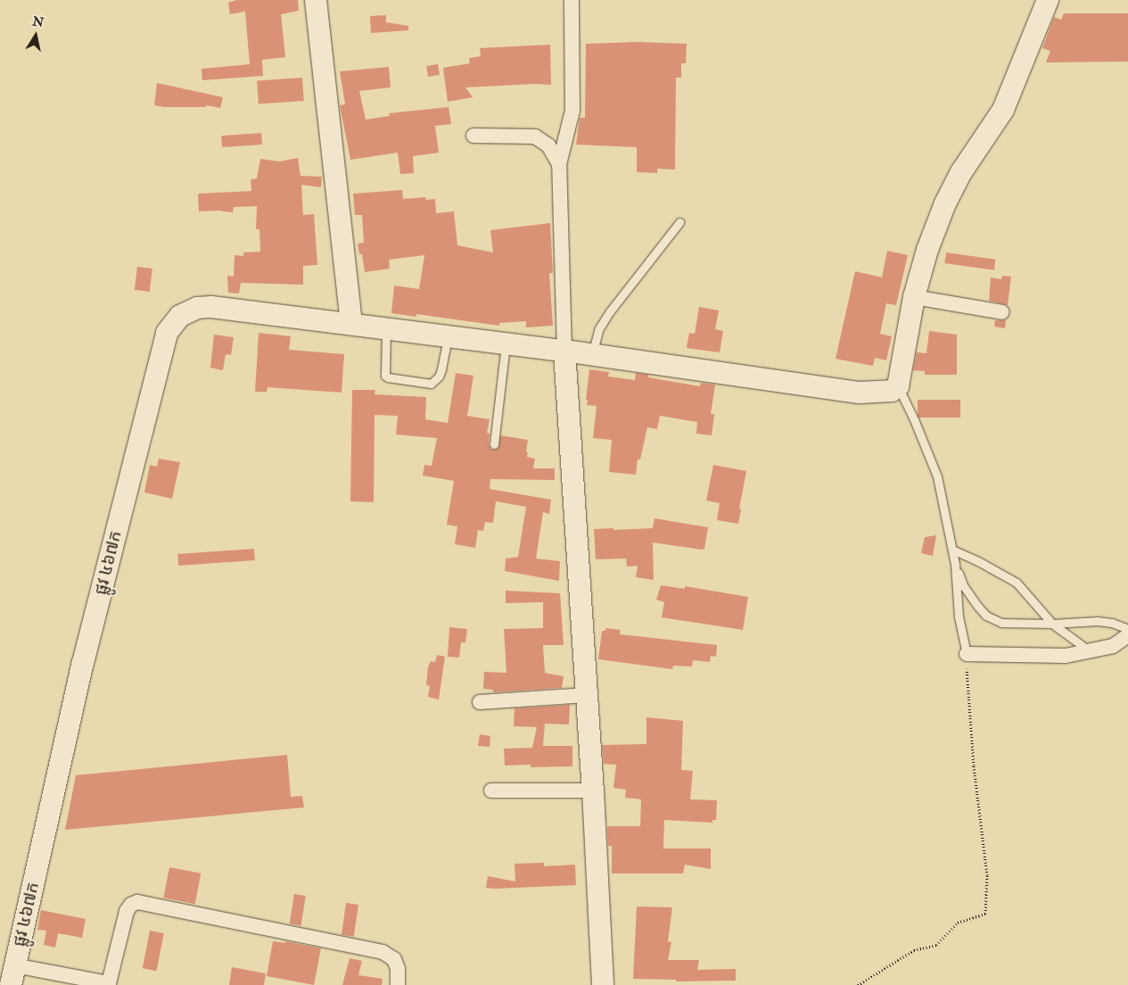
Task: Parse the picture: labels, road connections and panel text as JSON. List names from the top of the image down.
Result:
{
  "streets": {
    "street": ["ផ្លូវ ៤៦៧ក"]
  },
  "north": "top"
}
